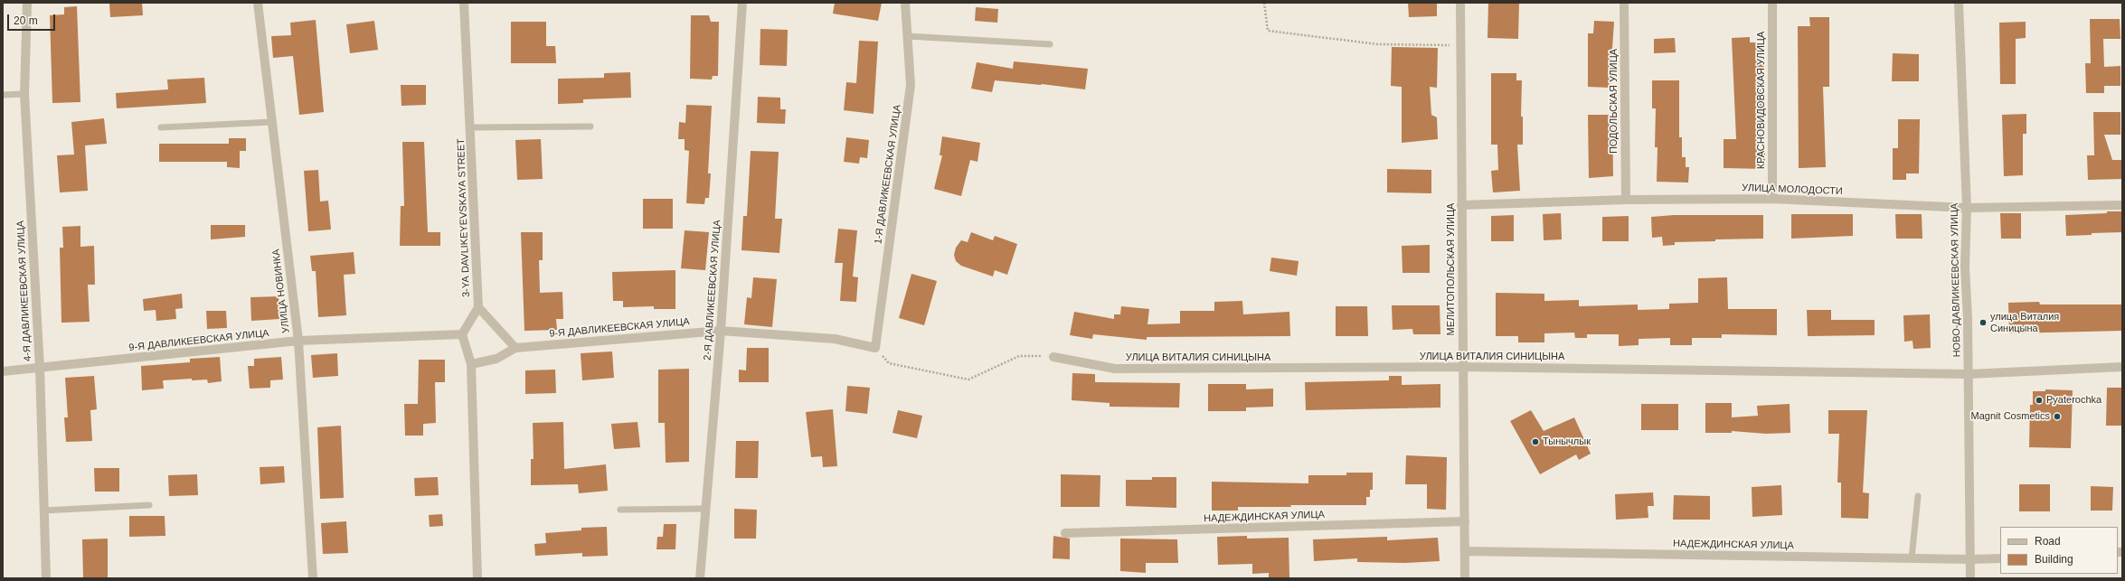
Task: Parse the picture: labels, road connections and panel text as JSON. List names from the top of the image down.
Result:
{
  "streets": {
    "street": [
      "КРАСНОВИДОВСКАЯ УЛИЦА",
      "ПОДОЛЬСКАЯ УЛИЦА",
      "1-Я ДАВЛИКЕЕВСКАЯ УЛИЦА",
      "УЛИЦА МОЛОДОСТИ",
      "3-YA DAVLIKEYEVSKAYA STREET",
      "МЕЛИТОПОЛЬСКАЯ УЛИЦА",
      "НОВО-ДАВЛИКЕЕВСКАЯ УЛИЦА",
      "2-Я ДАВЛИКЕЕВСКАЯ УЛИЦА",
      "4-Я ДАВЛИКЕЕВСКАЯ УЛИЦА",
      "УЛИЦА НОВИНКА",
      "9-Я ДАВЛИКЕЕВСКАЯ УЛИЦА",
      "УЛИЦА ВИТАЛИЯ СИНИЦЫНА",
      "НАДЕЖДИНСКАЯ УЛИЦА"
    ]
  },
  "crossings": [
    ["КРАСНОВИДОВСКАЯ УЛИЦА", "УЛИЦА МОЛОДОСТИ"],
    ["ПОДОЛЬСКАЯ УЛИЦА", "УЛИЦА МОЛОДОСТИ"],
    ["1-Я ДАВЛИКЕЕВСКАЯ УЛИЦА", "9-Я ДАВЛИКЕЕВСКАЯ УЛИЦА"],
    ["УЛИЦА МОЛОДОСТИ", "МЕЛИТОПОЛЬСКАЯ УЛИЦА"],
    ["УЛИЦА МОЛОДОСТИ", "НОВО-ДАВЛИКЕЕВСКАЯ УЛИЦА"],
    ["3-YA DAVLIKEYEVSKAYA STREET", "9-Я ДАВЛИКЕЕВСКАЯ УЛИЦА"],
    ["МЕЛИТОПОЛЬСКАЯ УЛИЦА", "УЛИЦА ВИТАЛИЯ СИНИЦЫНА"],
    ["МЕЛИТОПОЛЬСКАЯ УЛИЦА", "НАДЕЖДИНСКАЯ УЛИЦА"],
    ["НОВО-ДАВЛИКЕЕВСКАЯ УЛИЦА", "УЛИЦА ВИТАЛИЯ СИНИЦЫНА"],
    ["НОВО-ДАВЛИКЕЕВСКАЯ УЛИЦА", "НАДЕЖДИНСКАЯ УЛИЦА"],
    ["2-Я ДАВЛИКЕЕВСКАЯ УЛИЦА", "9-Я ДАВЛИКЕЕВСКАЯ УЛИЦА"],
    ["4-Я ДАВЛИКЕЕВСКАЯ УЛИЦА", "9-Я ДАВЛИКЕЕВСКАЯ УЛИЦА"],
    ["УЛИЦА НОВИНКА", "9-Я ДАВЛИКЕЕВСКАЯ УЛИЦА"]
  ],
  "places": [
    "улица Виталия Синицына",
    "Pyaterochka",
    "Magnit Cosmetics",
    "Тынычлык"
  ],
  "legend": ["Road", "Building"],
  "scale_bar": "20 m"
}
